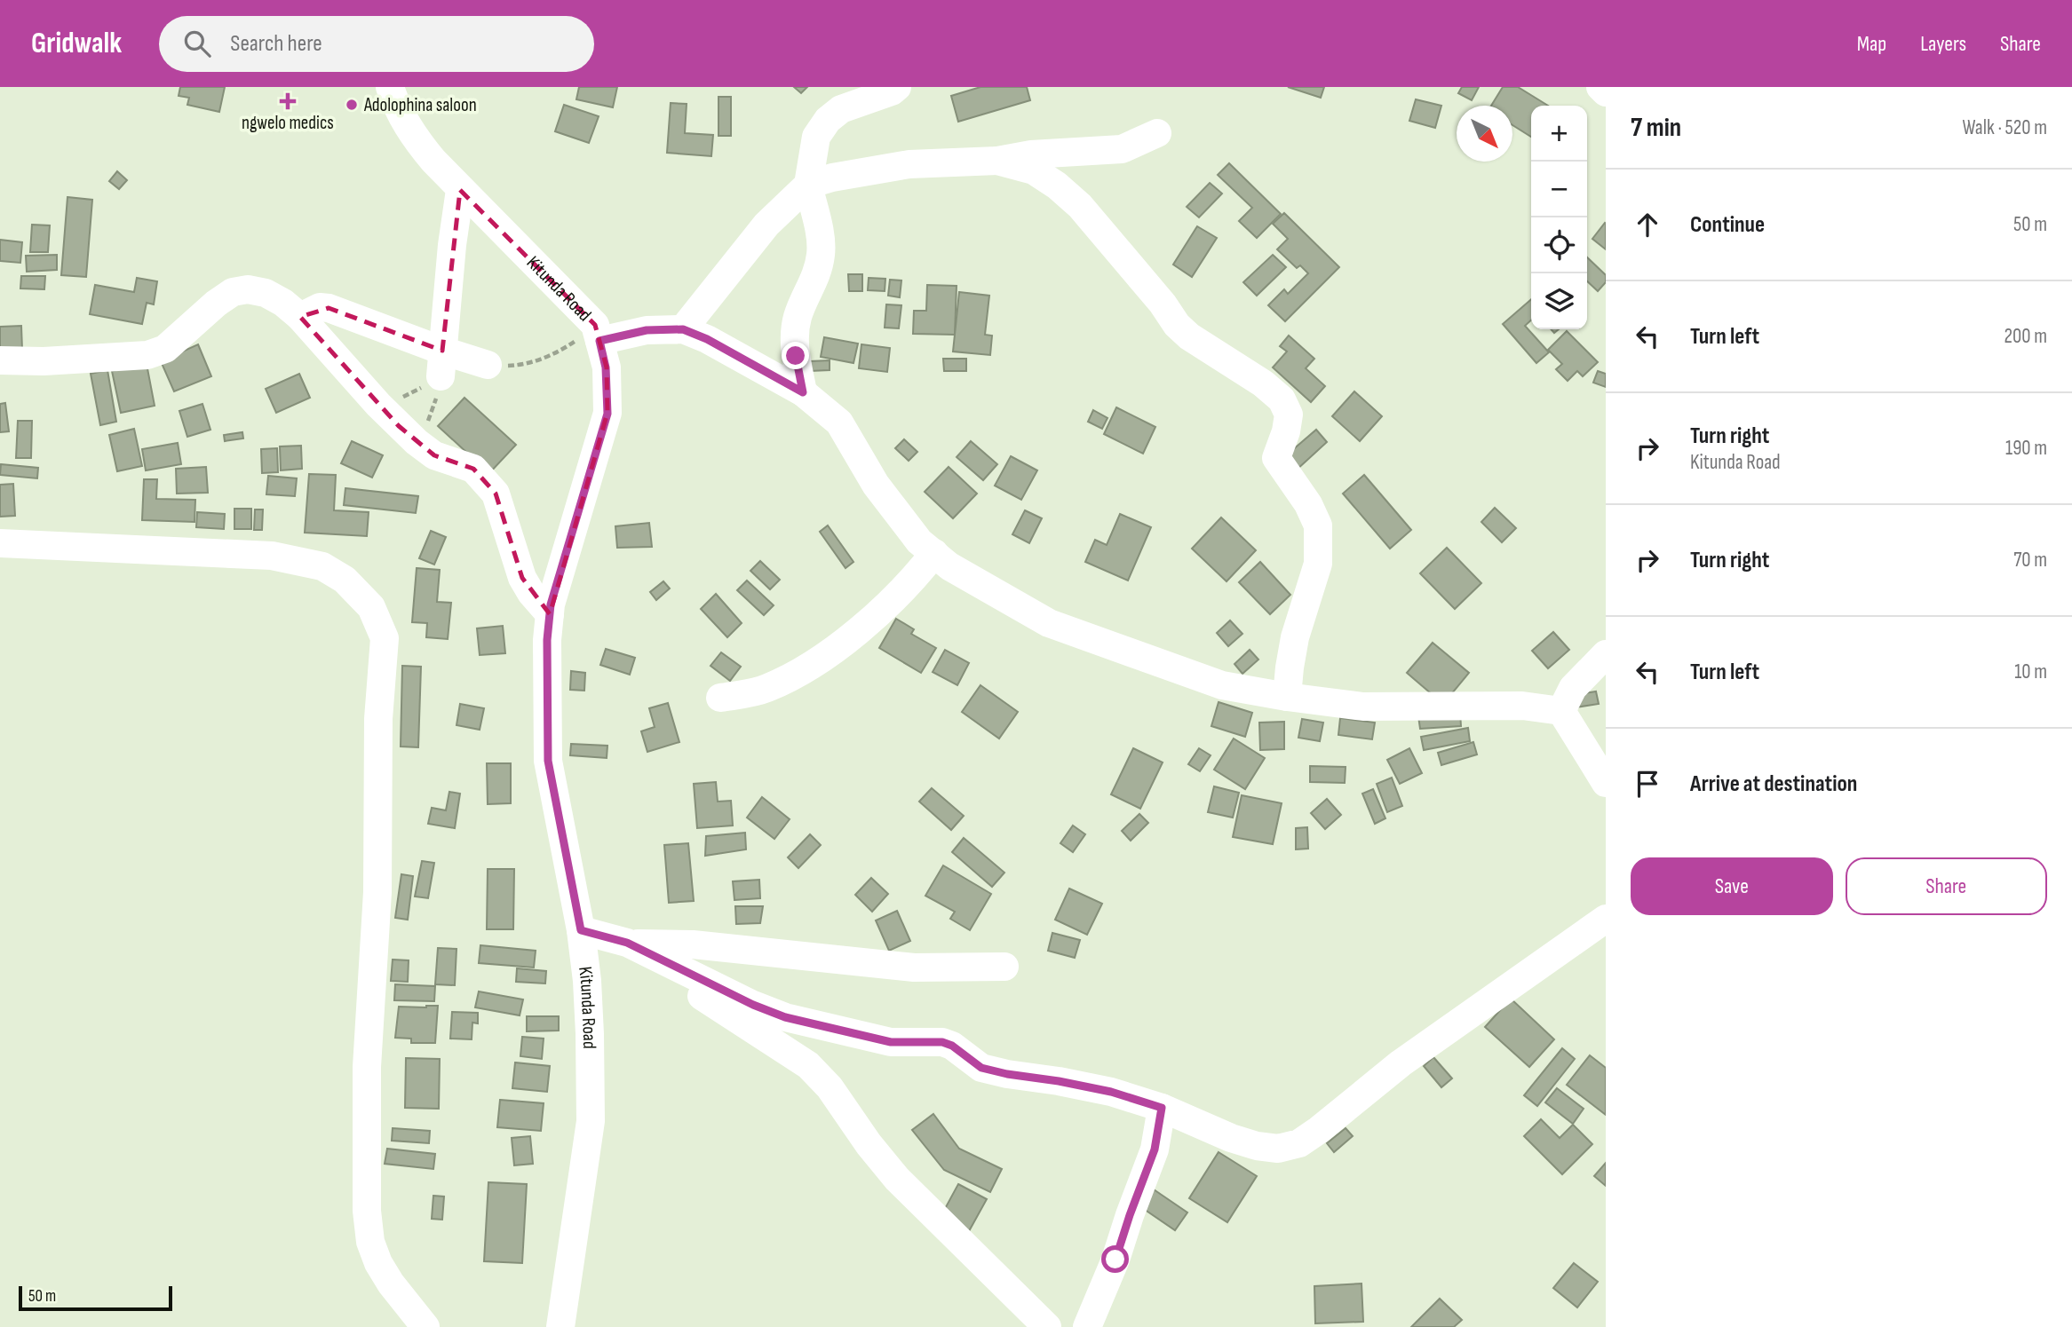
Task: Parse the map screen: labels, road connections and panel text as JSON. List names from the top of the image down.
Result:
{
  "streets": {
    "street": ["Kitunda Road"]
  },
  "places": {
    "health": ["ngwelo medics"],
    "other": ["Adolophina saloon"]
  },
  "scale_bar": "50 m",
  "north": "bottom right",
  "page": {
    "header": "Gridwalk",
    "search": "Search here",
    "nav": ["Map", "Layers", "Share"],
    "heading": ["7 min", "Walk · 520 m"],
    "map_buttons": ["+", "−"],
    "list": [
      ["Continue", "50 m"],
      ["Turn left", "200 m"],
      ["Turn right", "Kitunda Road", "190 m"],
      ["Turn right", "70 m"],
      ["Turn left", "10 m"],
      "Arrive at destination"
    ],
    "buttons": ["Save", "Share"],
    "scale": "50 m"
  }
}
